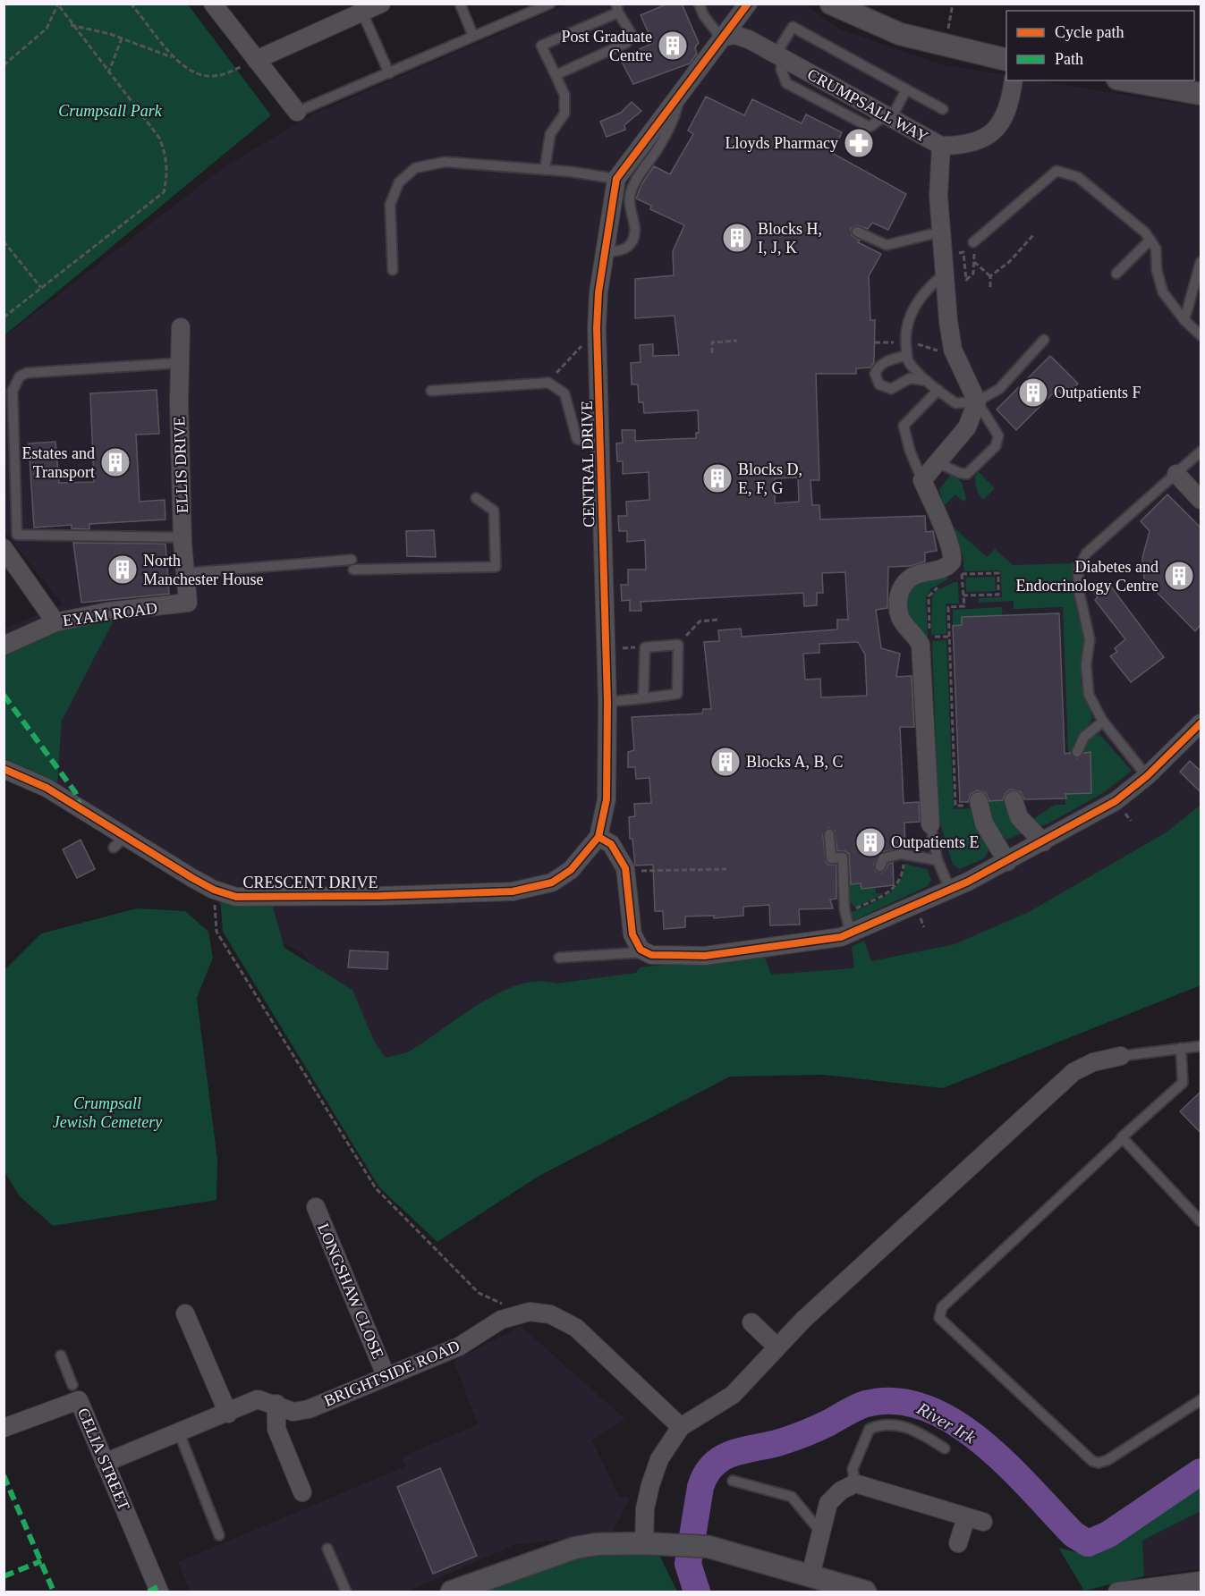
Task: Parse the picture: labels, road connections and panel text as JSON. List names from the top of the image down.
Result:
{
  "streets": {
    "street": [
      "CRUMPSALL WAY",
      "CENTRAL DRIVE",
      "ELLIS DRIVE",
      "EYAM ROAD",
      "CRESCENT DRIVE",
      "LONGSHAW CLOSE",
      "BRIGHTSIDE ROAD",
      "CELIA STREET"
    ]
  },
  "crossings": [
    ["CRUMPSALL WAY", "CENTRAL DRIVE"],
    ["CENTRAL DRIVE", "CRESCENT DRIVE"],
    ["ELLIS DRIVE", "EYAM ROAD"],
    ["LONGSHAW CLOSE", "BRIGHTSIDE ROAD"],
    ["BRIGHTSIDE ROAD", "CELIA STREET"]
  ],
  "water": ["River Irk"],
  "parks": ["Crumpsall Park", "Crumpsall Jewish Cemetery"],
  "places": {
    "building": [
      "Post Graduate Centre",
      "Blocks H, I, J, K",
      "Outpatients F",
      "Estates and Transport",
      "Blocks D, E, F, G",
      "North Manchester House",
      "Diabetes and Endocrinology Centre",
      "Blocks A, B, C",
      "Outpatients E"
    ],
    "pharmacy": ["Lloyds Pharmacy"]
  },
  "legend": ["Cycle path", "Path"]
}
